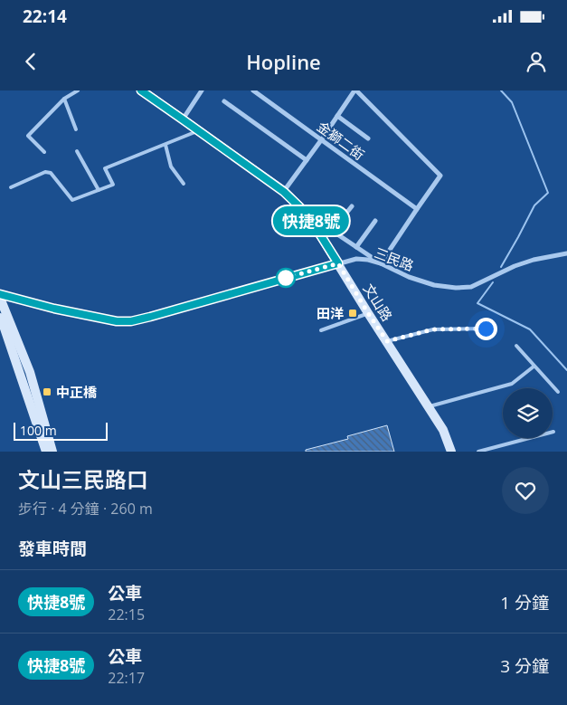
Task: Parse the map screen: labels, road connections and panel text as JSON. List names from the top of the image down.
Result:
{
  "streets": {
    "main road": ["文山路"],
    "street": ["金獅二街", "三民路"]
  },
  "crossings": [
    ["三民路", "文山路"]
  ],
  "places": {
    "transit": ["田洋", "中正橋"]
  },
  "lines": ["bus line 快捷8號"],
  "scale_bar": "100 m",
  "page": {
    "status": "22:14",
    "header": "Hopline",
    "on_map": "快捷8號",
    "scale": "100 m",
    "heading": [
      ["文山三民路口", "步行 · 4 分鐘 · 260 m"],
      "發車時間"
    ],
    "list": [
      {
        "mark": "快捷8號",
        "name": "公車",
        "note": "22:15",
        "value": "1 分鐘"
      },
      {
        "mark": "快捷8號",
        "name": "公車",
        "note": "22:17",
        "value": "3 分鐘"
      }
    ]
  }
}
